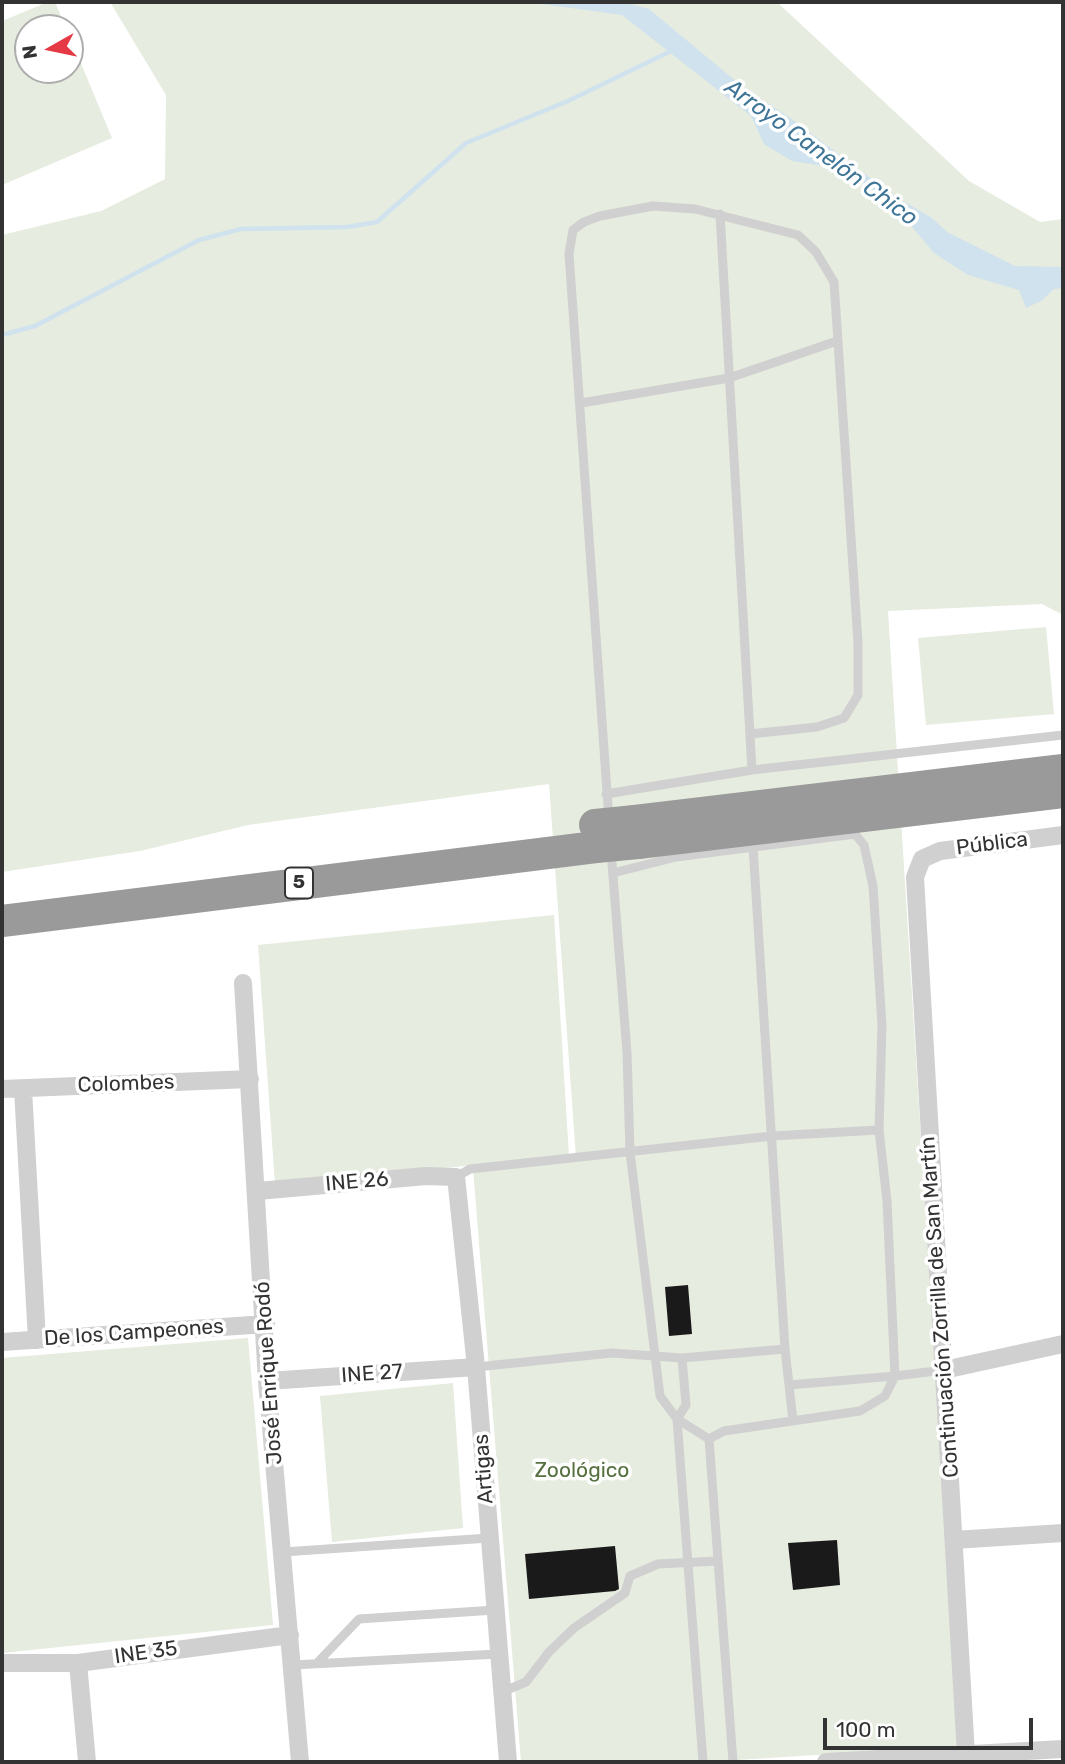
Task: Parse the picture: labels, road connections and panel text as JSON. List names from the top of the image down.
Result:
{
  "streets": {
    "highway": ["5"],
    "street": [
      "Pública",
      "Colombes",
      "INE 26",
      "Continuación Zorrilla de San Martín",
      "De los Campeones",
      "José Enrique Rodó",
      "INE 27",
      "Artigas",
      "INE 35"
    ]
  },
  "crossings": [
    ["Pública", "Continuación Zorrilla de San Martín"],
    ["Colombes", "José Enrique Rodó"],
    ["INE 26", "José Enrique Rodó"],
    ["INE 26", "Artigas"],
    ["De los Campeones", "José Enrique Rodó"],
    ["José Enrique Rodó", "INE 27"],
    ["José Enrique Rodó", "INE 35"],
    ["INE 27", "Artigas"]
  ],
  "water": ["Arroyo Canelón Chico"],
  "parks": ["Zoológico"],
  "scale_bar": "100 m",
  "north": "left"
}
